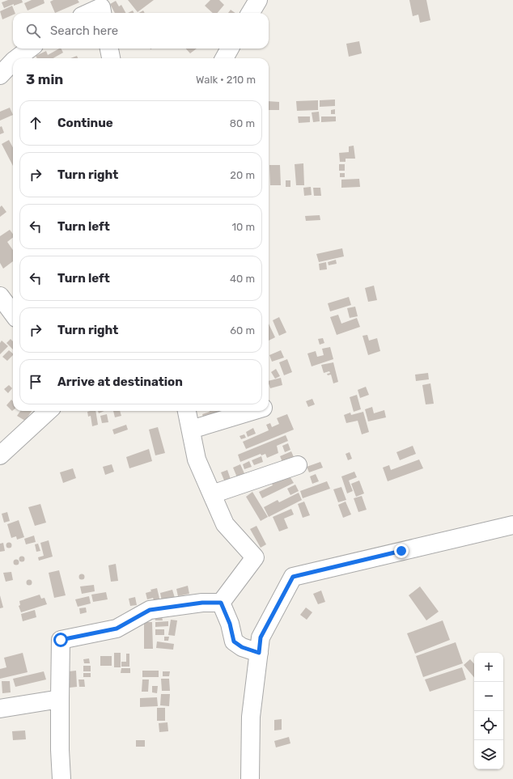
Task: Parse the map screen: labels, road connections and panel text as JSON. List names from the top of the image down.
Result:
{
  "page": {
    "search": "Search here",
    "heading": ["3 min", "Walk · 210 m"],
    "list": [
      ["Continue", "80 m"],
      ["Turn right", "20 m"],
      ["Turn left", "10 m"],
      ["Turn left", "40 m"],
      ["Turn right", "60 m"],
      "Arrive at destination"
    ],
    "map_buttons": ["+", "−"]
  }
}
